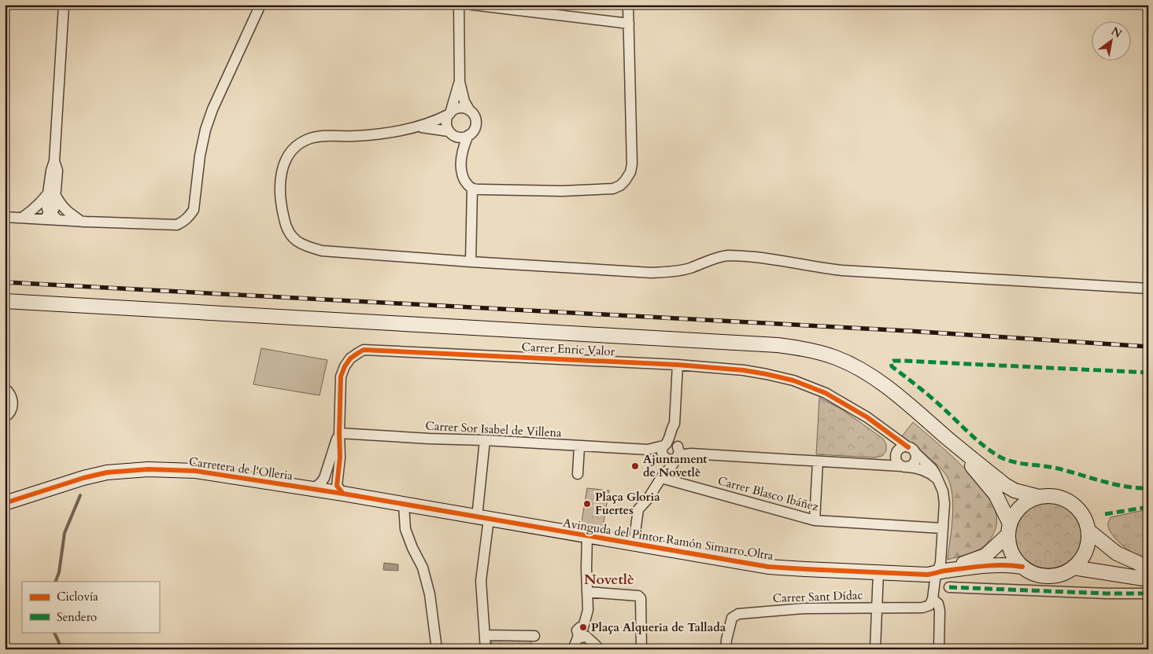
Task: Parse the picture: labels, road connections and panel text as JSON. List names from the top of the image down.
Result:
{
  "streets": {
    "main road": ["Carretera de l'Olleria", "Avinguda del Pintor Ramón Simarro Oltra"],
    "street": [
      "Carrer Enric Valor",
      "Carrer Sor Isabel de Villena",
      "Carrer Blasco Ibáñez",
      "Carrer Sant Dídac"
    ]
  },
  "crossings": [
    ["Carrer Enric Valor", "Carrer Sor Isabel de Villena"],
    ["Carrer Enric Valor", "Carretera de l'Olleria"],
    ["Carrer Enric Valor", "Carrer Blasco Ibáñez"],
    ["Carrer Enric Valor", "Avinguda del Pintor Ramón Simarro Oltra"],
    ["Carrer Enric Valor", "Carrer Sant Dídac"],
    ["Carretera de l'Olleria", "Avinguda del Pintor Ramón Simarro Oltra"]
  ],
  "districts": ["Novetlè"],
  "places": ["Ajuntament de Novetlè", "Plaça Gloria Fuertes", "Plaça Alqueria de Tallada"],
  "legend": ["Ciclovía", "Sendero"],
  "north": "top right"
}
